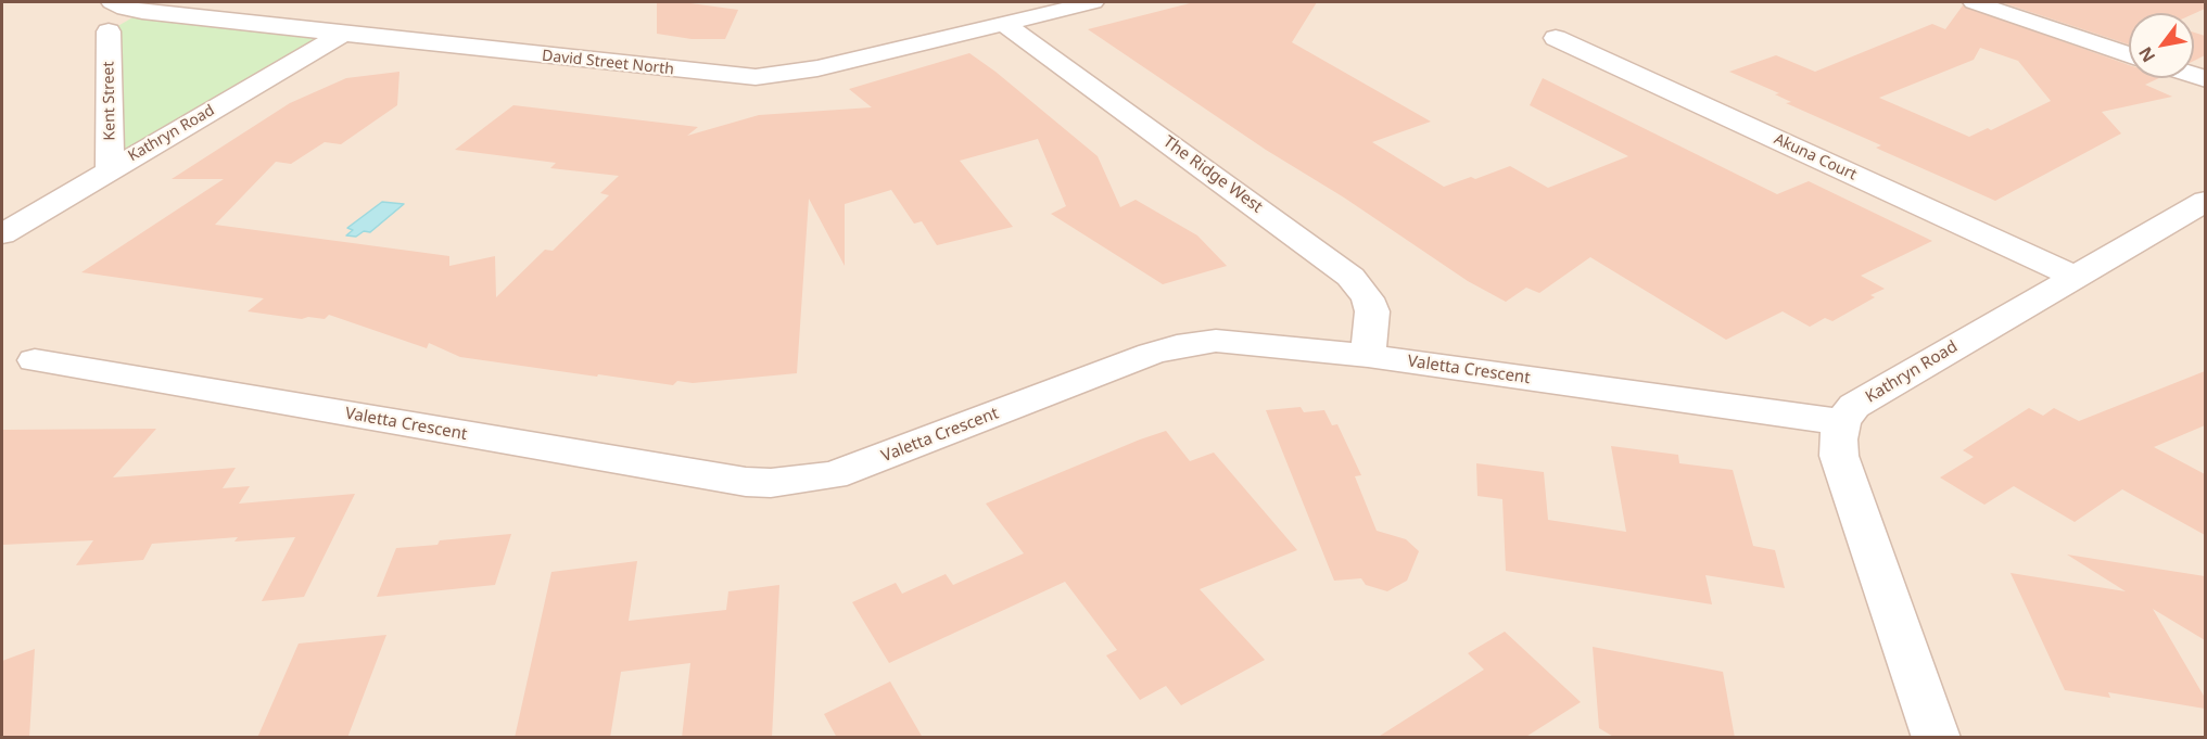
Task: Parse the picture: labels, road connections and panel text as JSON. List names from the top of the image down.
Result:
{
  "streets": {
    "street": [
      "David Street North",
      "Kent Street",
      "Kathryn Road",
      "Akuna Court",
      "The Ridge West",
      "Valetta Crescent"
    ]
  },
  "crossings": [
    ["David Street North", "Kathryn Road"],
    ["David Street North", "The Ridge West"],
    ["Kent Street", "Kathryn Road"],
    ["Kathryn Road", "Akuna Court"],
    ["Kathryn Road", "Valetta Crescent"],
    ["The Ridge West", "Valetta Crescent"]
  ],
  "north": "bottom left"
}
